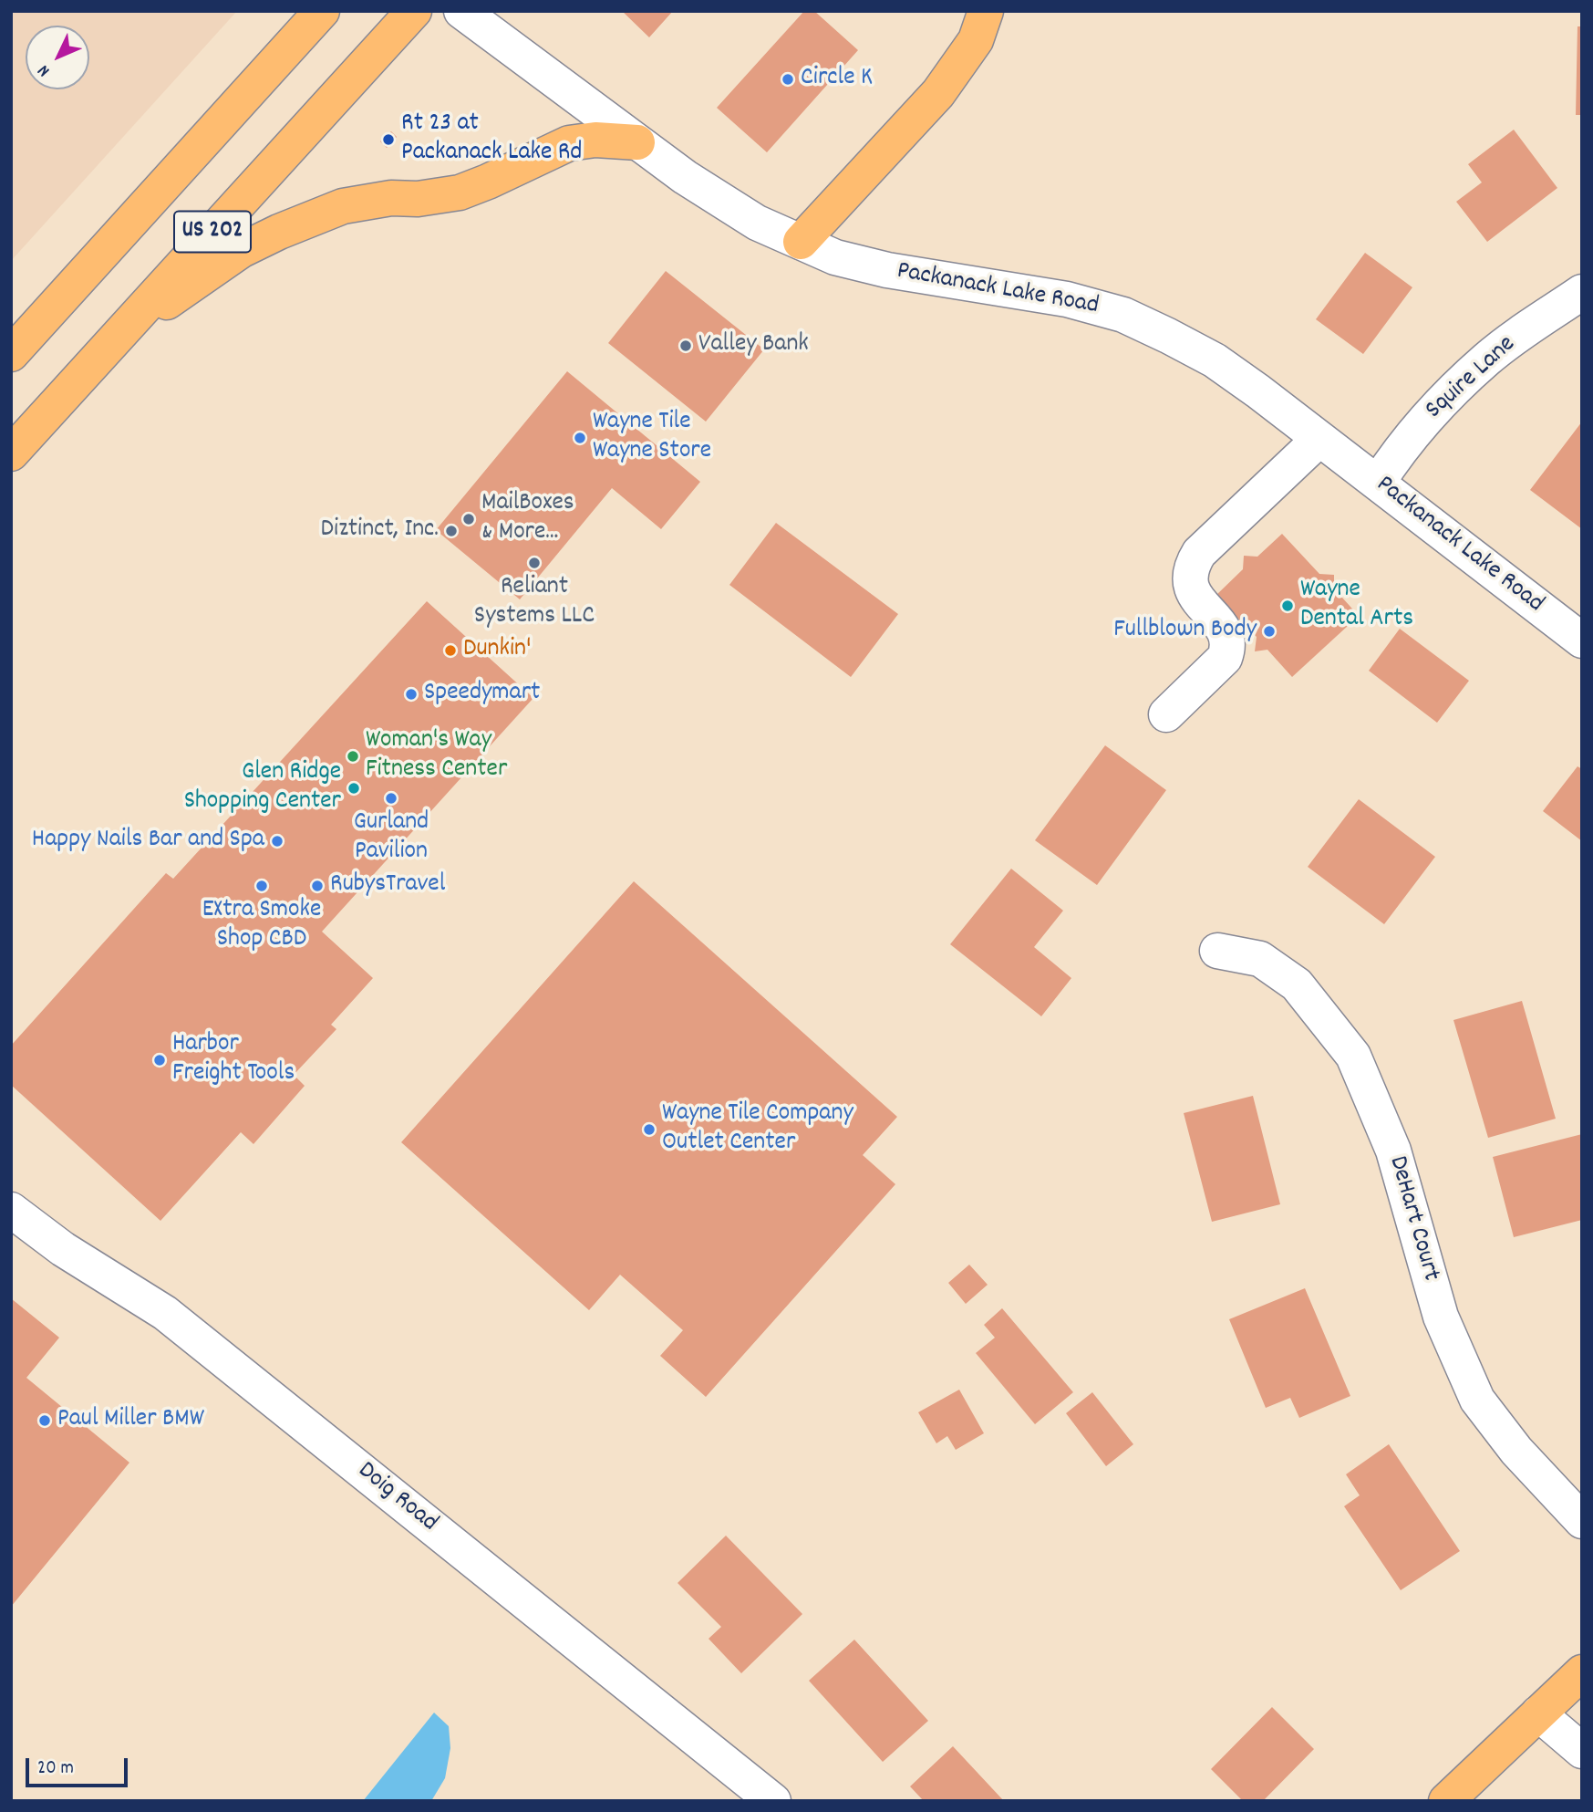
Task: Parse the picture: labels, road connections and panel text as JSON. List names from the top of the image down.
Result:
{
  "streets": {
    "main road": ["US 202"],
    "street": [
      "Packanack Lake Road",
      "Squire Lane",
      "DeHart Court",
      "Doig Road"
    ]
  },
  "crossings": [
    ["Packanack Lake Road", "Squire Lane"]
  ],
  "places": [
    "Circle K",
    "Rt 23 at Packanack Lake Rd",
    "Valley Bank",
    "Wayne Tile Wayne Store",
    "MailBoxes & More...",
    "Diztinct, Inc.",
    "Reliant Systems LLC",
    "Wayne Dental Arts",
    "Fullblown Body",
    "Dunkin'",
    "Speedymart",
    "Woman's Way Fitness Center",
    "Glen Ridge Shopping Center",
    "Gurland Pavilion",
    "Happy Nails Bar and Spa",
    "EXtra Smoke Shop CBD",
    "RubysTravel",
    "Harbor Freight Tools",
    "Wayne Tile Company Outlet Center",
    "Paul Miller BMW"
  ],
  "scale_bar": "20 m",
  "north": "bottom left"
}
